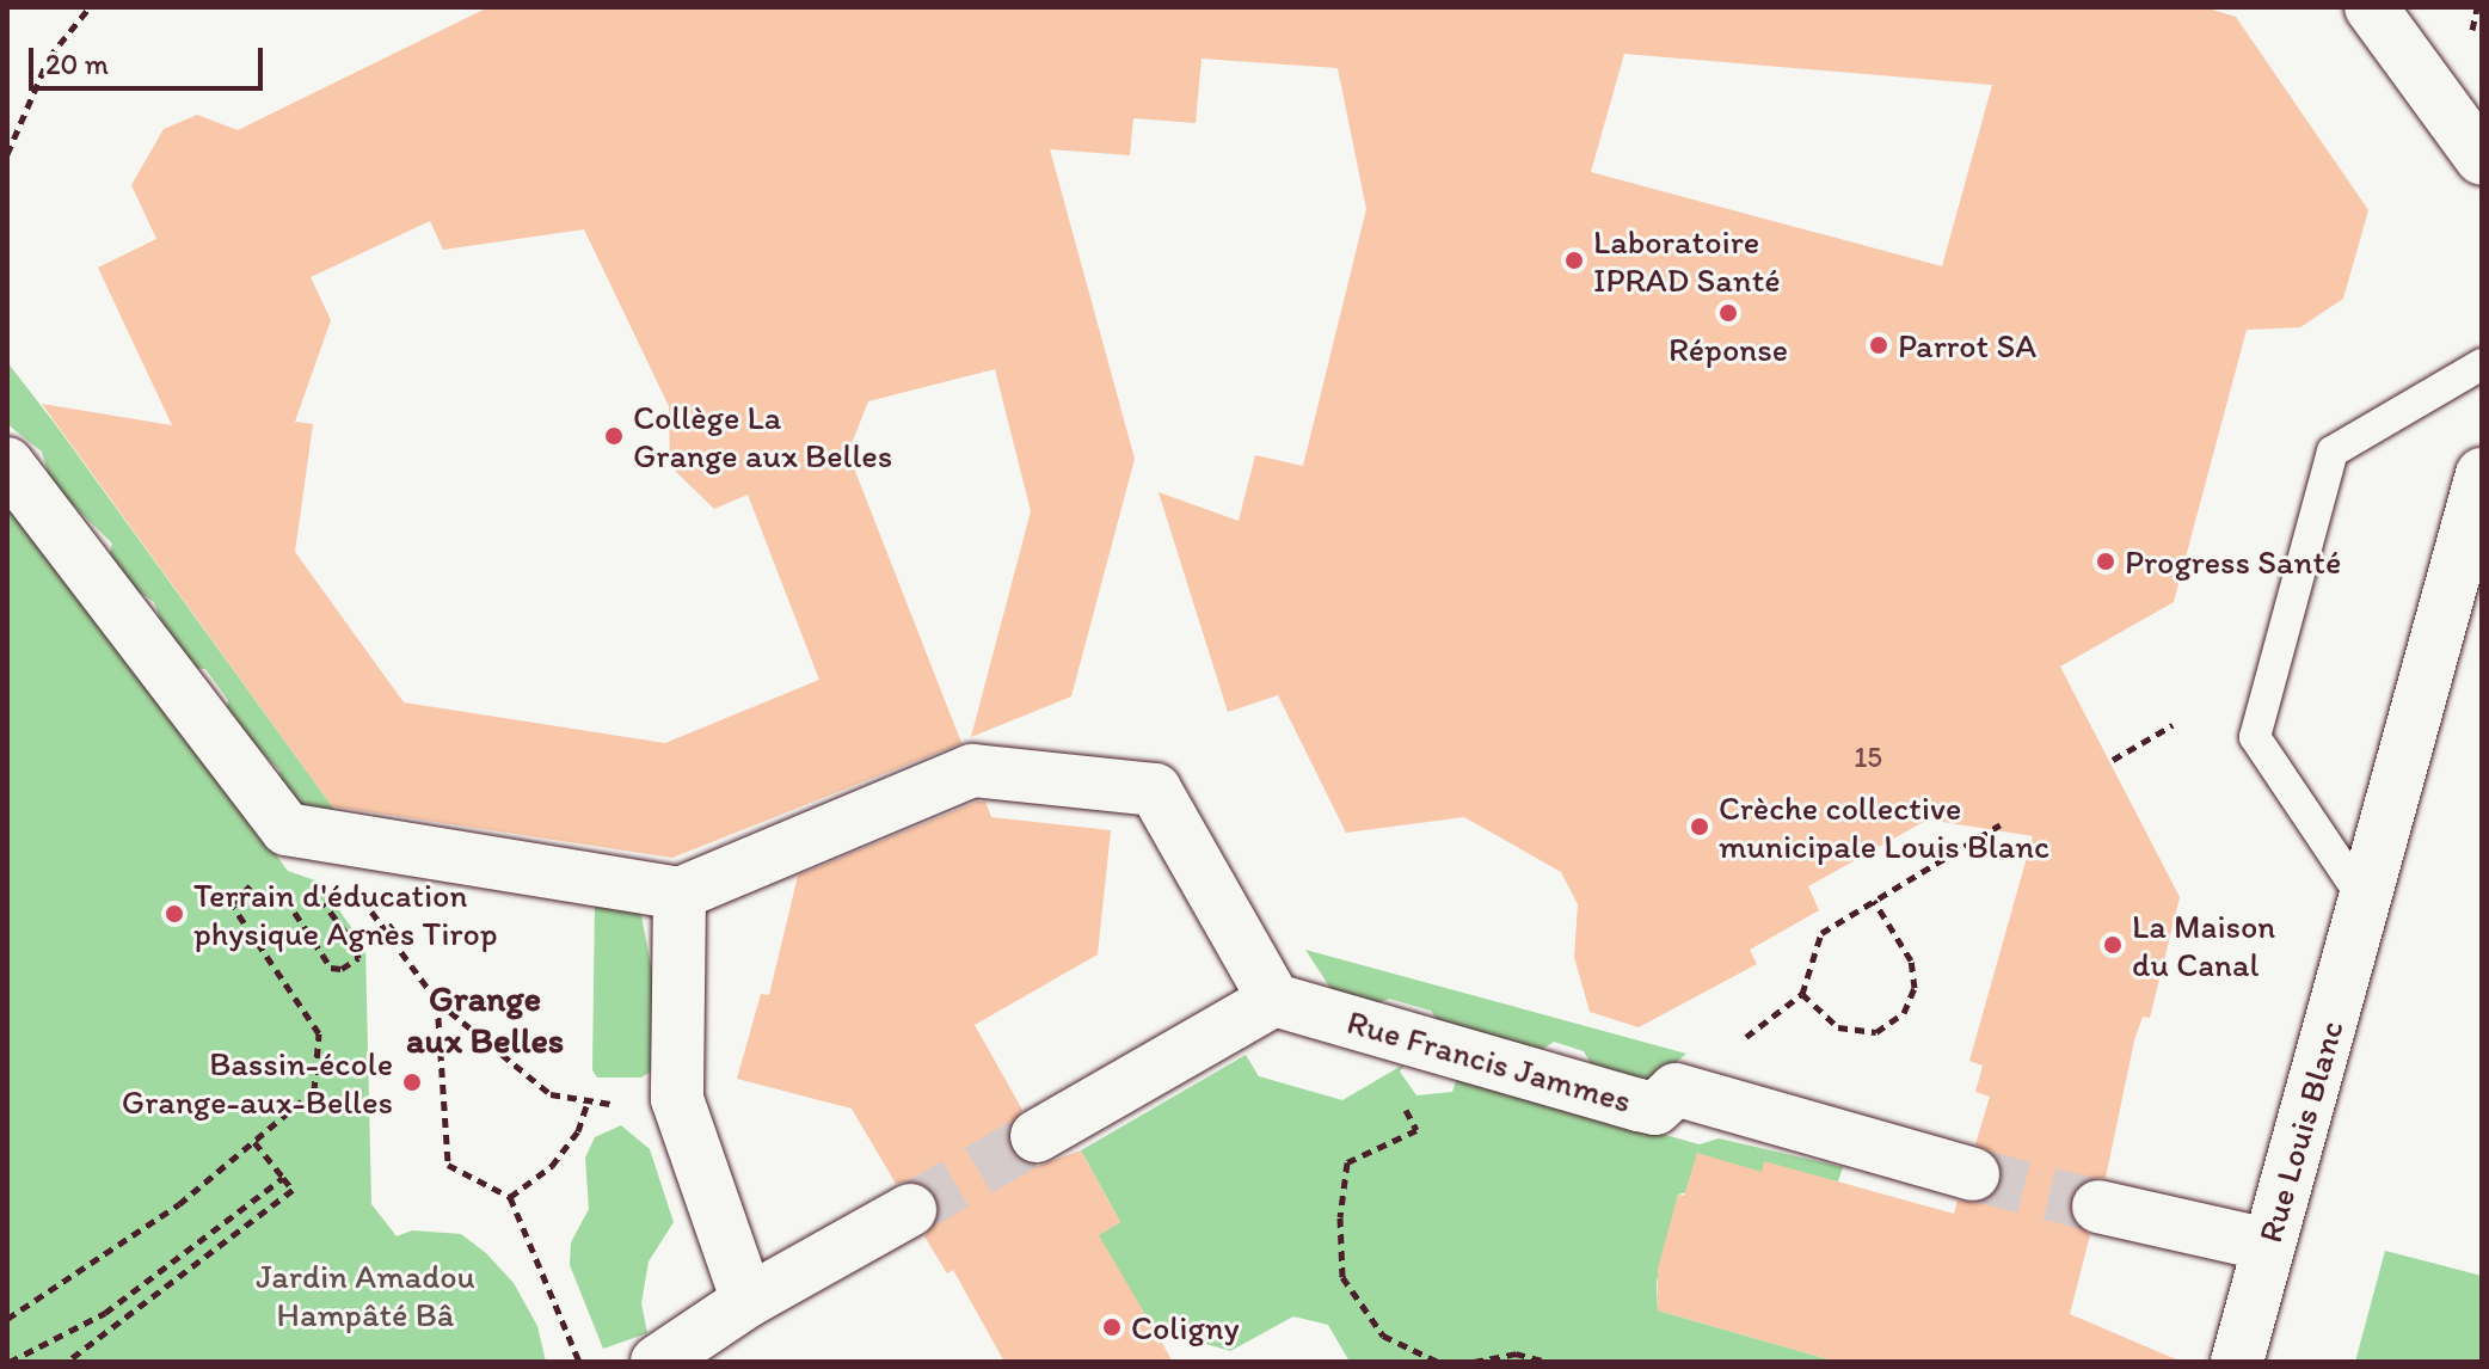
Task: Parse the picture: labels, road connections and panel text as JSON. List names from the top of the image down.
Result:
{
  "streets": {
    "street": ["Rue Francis Jammes", "Rue Louis Blanc"]
  },
  "districts": ["Grange aux Belles"],
  "parks": ["Jardin Amadou Hampâté Bâ"],
  "places": [
    "Laboratoire IPRAD Santé",
    "Réponse",
    "Parrot SA",
    "Collège La Grange aux Belles",
    "Progress Santé",
    "Crèche collective municipale Louis Blanc",
    "Terrain d'éducation physique Agnès Tirop",
    "La Maison du Canal",
    "Bassin-école Grange-aux-Belles",
    "Coligny"
  ],
  "house_numbers": ["15"],
  "scale_bar": "20 m"
}
